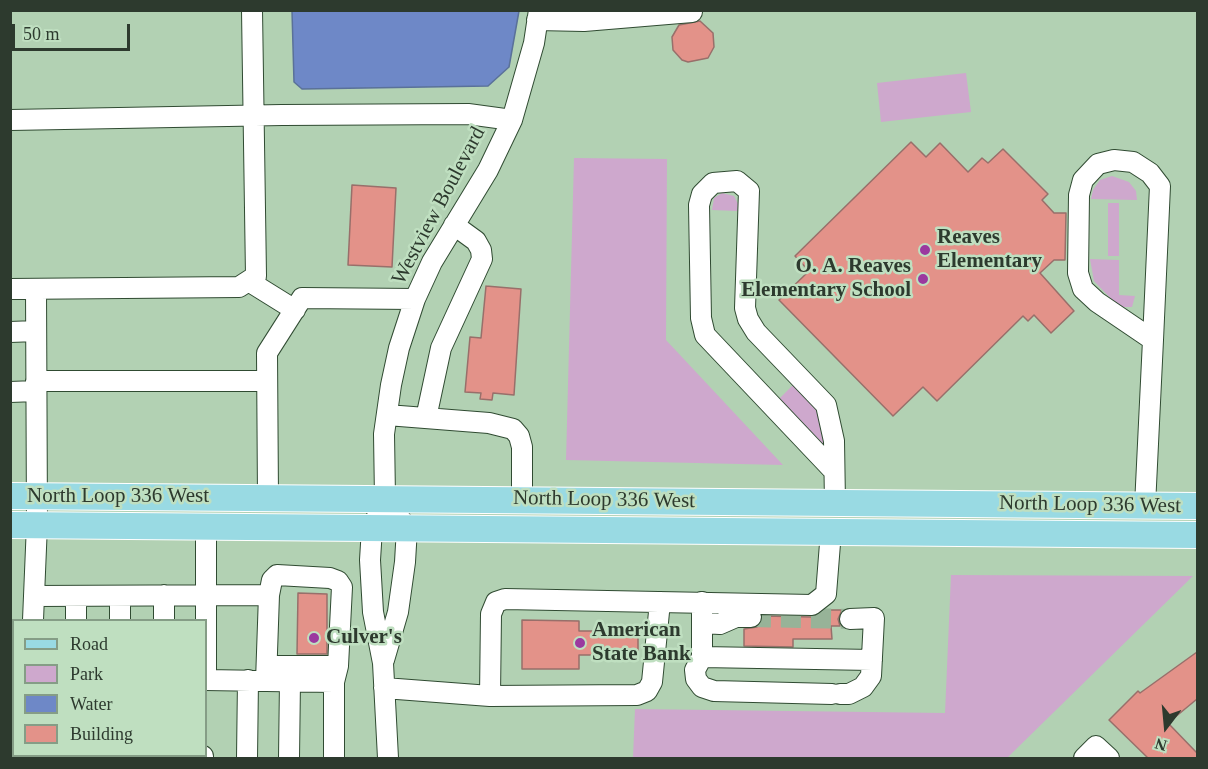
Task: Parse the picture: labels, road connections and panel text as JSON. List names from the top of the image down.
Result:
{
  "streets": {
    "main road": ["North Loop 336 West"],
    "street": ["Westview Boulevard"]
  },
  "crossings": [
    ["Westview Boulevard", "North Loop 336 West"]
  ],
  "places": [
    "Reaves Elementary",
    "O. A. Reaves Elementary School",
    "Culver's",
    "American State Bank"
  ],
  "legend": [
    "Road",
    "Park",
    "Water",
    "Building"
  ],
  "scale_bar": "50 m",
  "north": "bottom"
}
